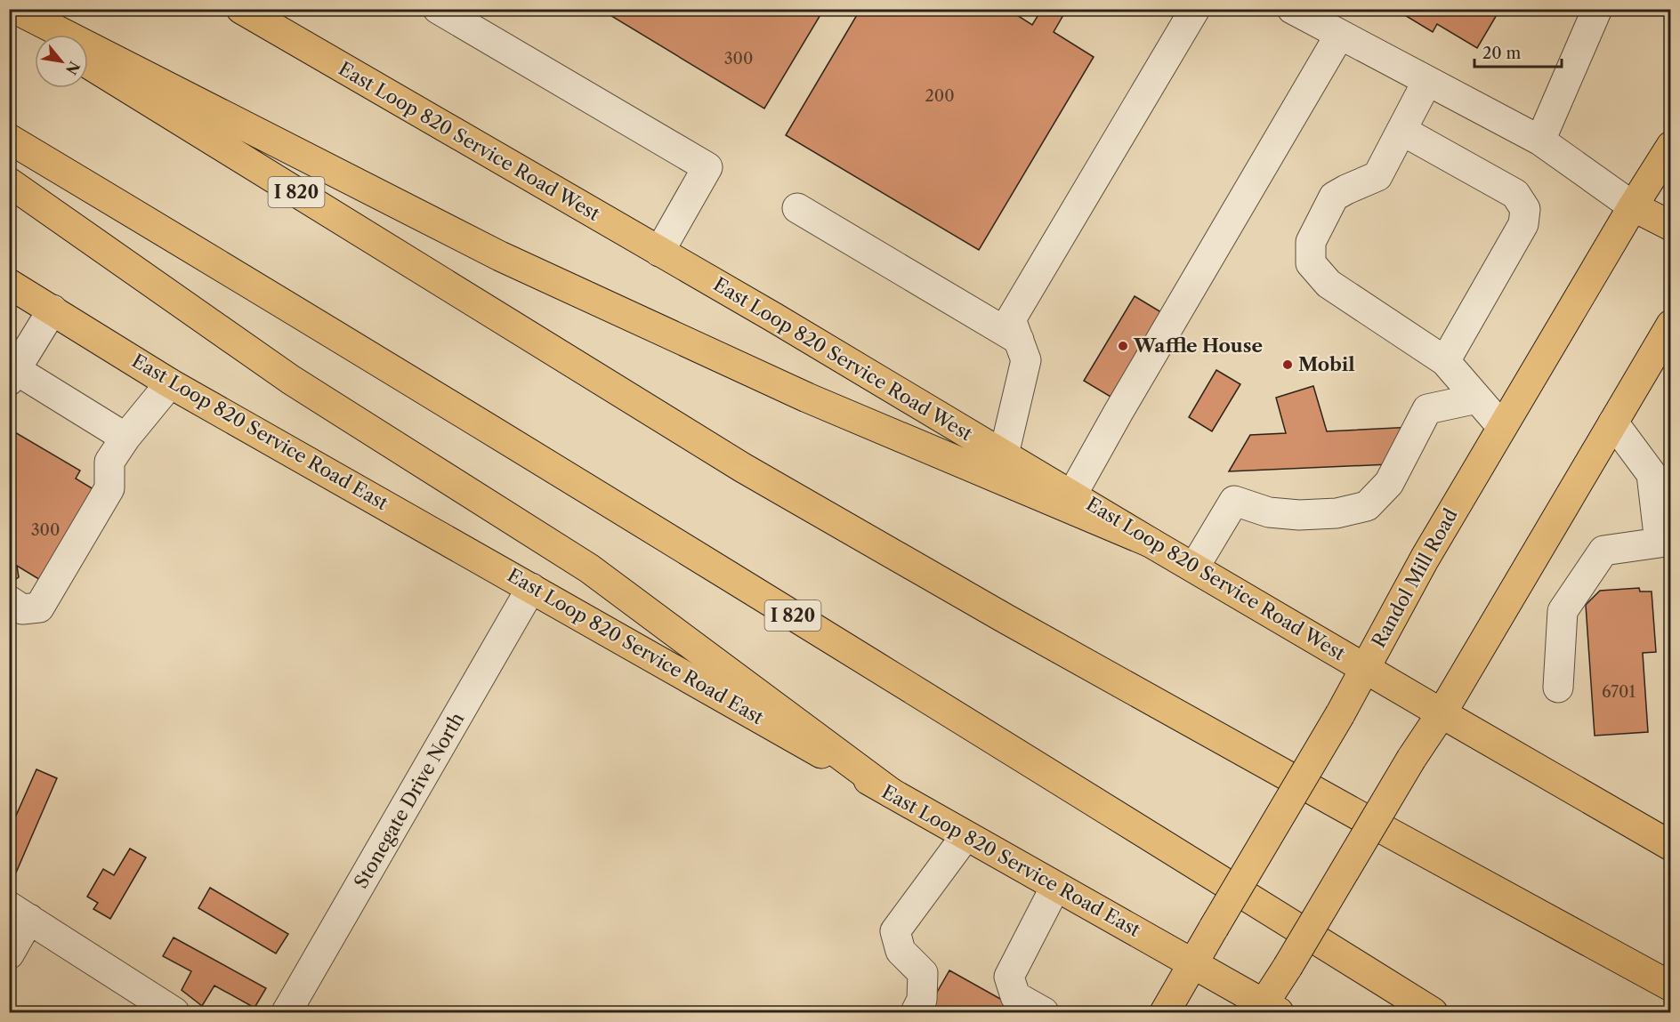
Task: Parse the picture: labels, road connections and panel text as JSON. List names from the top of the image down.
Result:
{
  "streets": {
    "main road": [
      "East Loop 820 Service Road West",
      "I 820",
      "East Loop 820 Service Road East",
      "Randol Mill Road"
    ],
    "street": ["Stonegate Drive North"]
  },
  "crossings": [
    ["East Loop 820 Service Road West", "Randol Mill Road"],
    ["East Loop 820 Service Road East", "Randol Mill Road"],
    ["East Loop 820 Service Road East", "Stonegate Drive North"]
  ],
  "places": ["Waffle House", "Mobil"],
  "house_numbers": [
    "300",
    "200",
    "300",
    "6701"
  ],
  "scale_bar": "20 m",
  "north": "bottom right"
}
